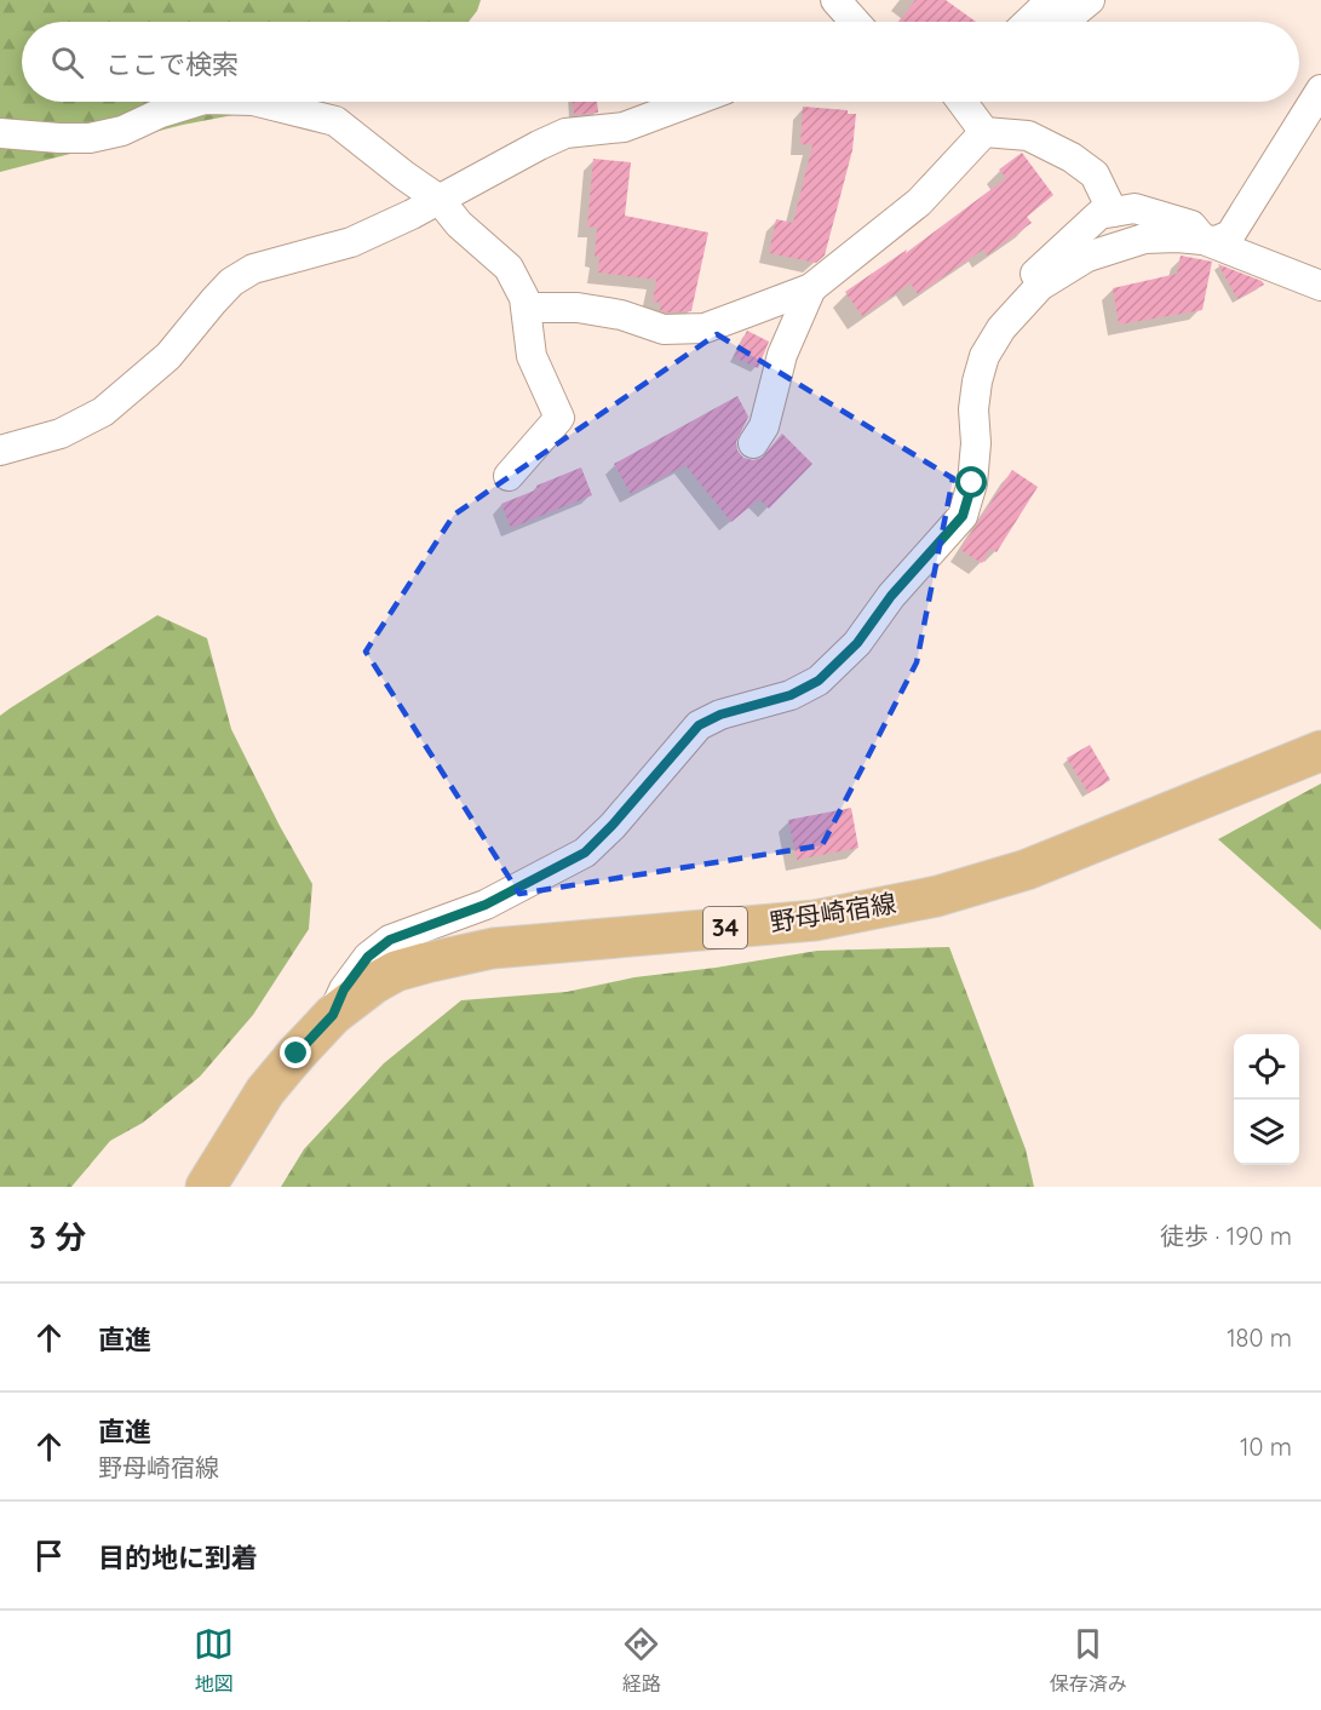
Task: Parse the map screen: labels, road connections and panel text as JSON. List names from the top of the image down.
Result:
{
  "streets": {
    "main road": ["野母崎宿線", "34"]
  },
  "page": {
    "search": "ここで検索",
    "heading": ["3 分", "徒歩 · 190 m"],
    "list": [
      ["直進", "180 m"],
      ["直進", "野母崎宿線", "10 m"],
      "目的地に到着"
    ],
    "nav": ["地図", "経路", "保存済み"]
  }
}
